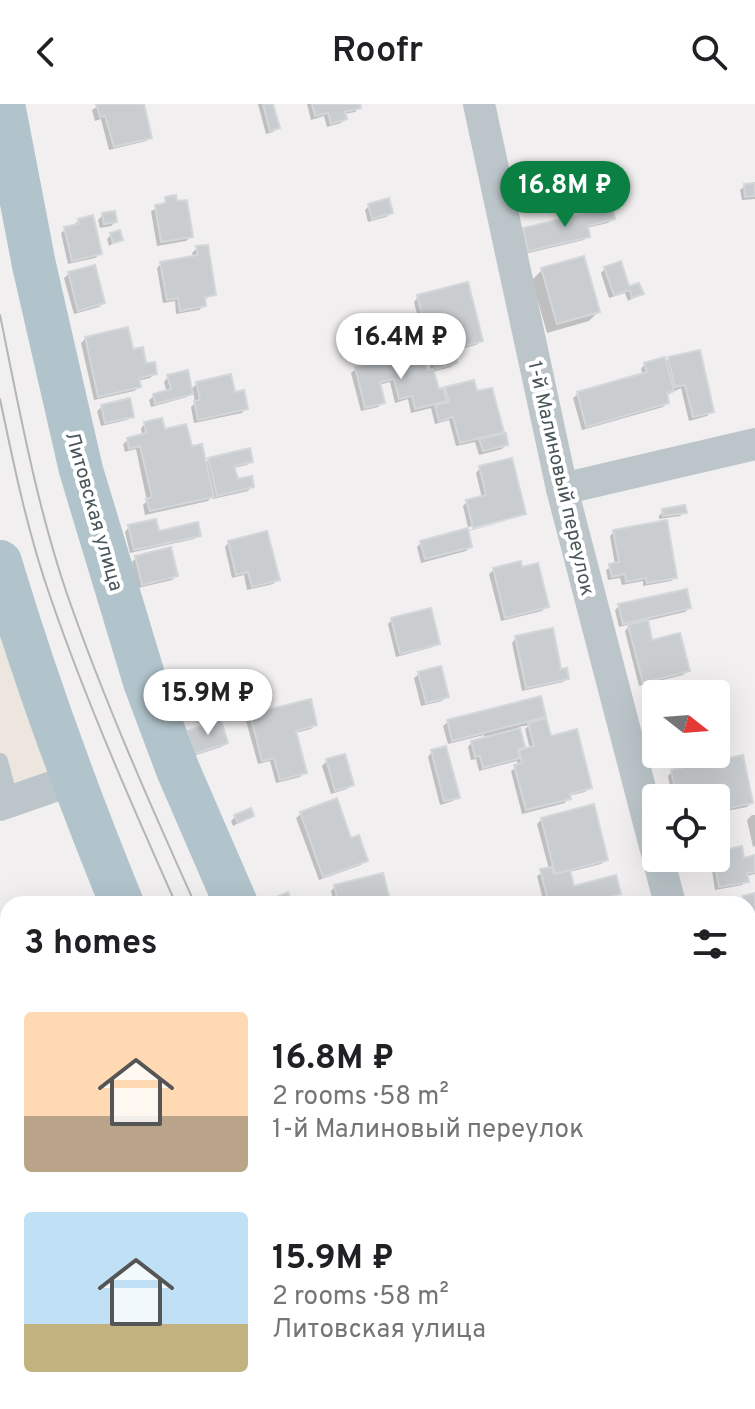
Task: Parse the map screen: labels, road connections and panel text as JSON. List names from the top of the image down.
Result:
{
  "streets": {
    "main road": ["Литовская улица"],
    "street": ["1-й Малиновый переулок"]
  },
  "north": "right",
  "page": {
    "header": "Roofr",
    "price": ["16.8M ₽", "16.4M ₽", "15.9M ₽"],
    "heading": "3 homes",
    "list": [
      {
        "name": "16.8M ₽",
        "note": "2 rooms · 58 m² · 1-й Малиновый переулок"
      },
      {
        "name": "15.9M ₽",
        "note": "2 rooms · 58 m² · Литовская улица"
      }
    ]
  }
}
